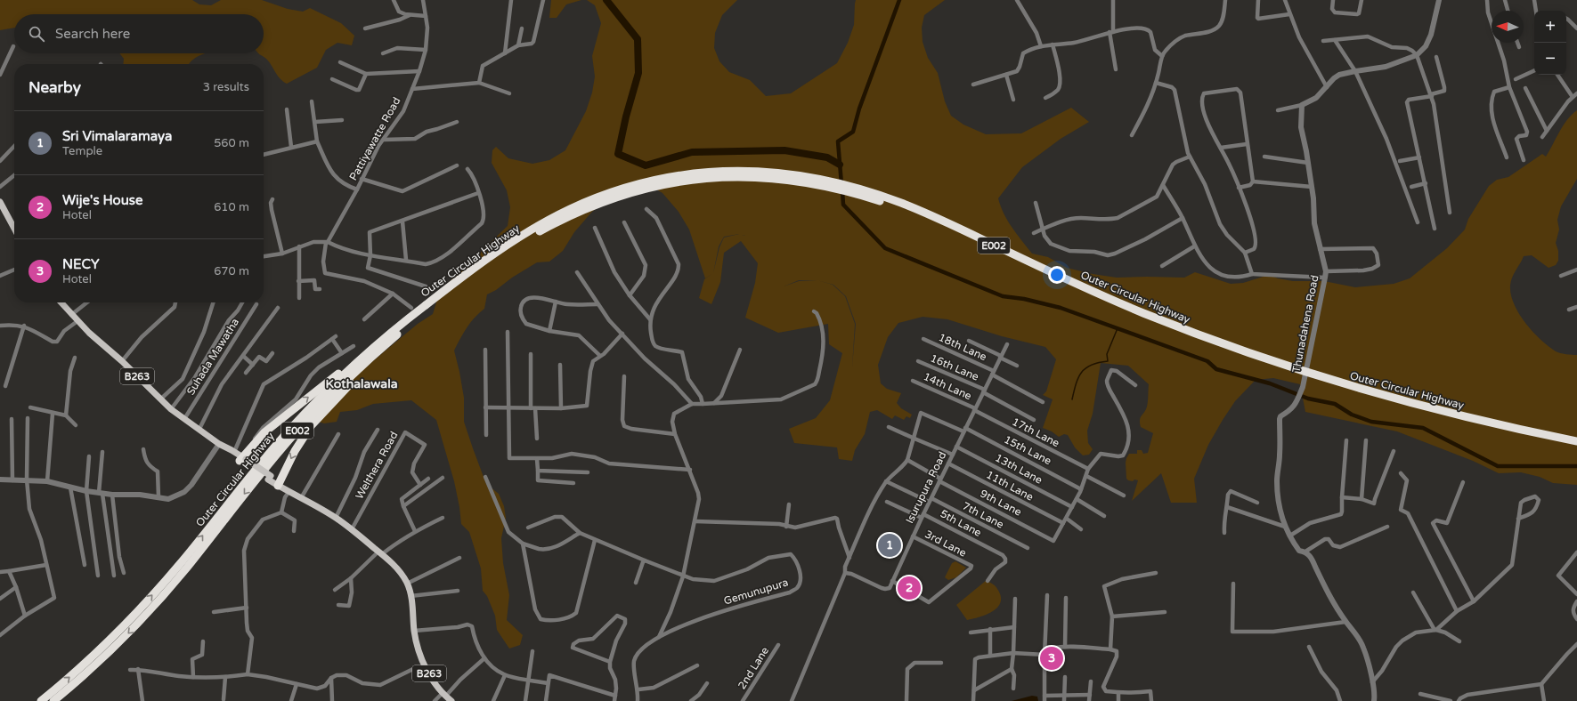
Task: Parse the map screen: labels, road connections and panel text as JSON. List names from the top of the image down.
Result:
{
  "streets": {
    "highway": ["E002", "Outer Circular Highway"],
    "main road": ["B263"],
    "street": [
      "Pattiyawatte Road",
      "Thunadahena Road",
      "18th Lane",
      "Suhada Mawatha",
      "16th Lane",
      "14th Lane",
      "17th Lane",
      "15th Lane",
      "Welthera Road",
      "13th Lane",
      "11th Lane",
      "Isurupura Road",
      "9th Lane",
      "7th Lane",
      "5th Lane",
      "3rd Lane",
      "Gemunupura",
      "2nd Lane"
    ]
  },
  "crossings": [
    ["18th Lane", "Isurupura Road"],
    ["Suhada Mawatha", "B263"],
    ["16th Lane", "Isurupura Road"],
    ["B263", "Welthera Road"],
    ["14th Lane", "17th Lane"],
    ["14th Lane", "Isurupura Road"],
    ["17th Lane", "Isurupura Road"],
    ["15th Lane", "Isurupura Road"],
    ["13th Lane", "Isurupura Road"],
    ["11th Lane", "Isurupura Road"],
    ["11th Lane", "9th Lane"],
    ["Isurupura Road", "9th Lane"],
    ["Isurupura Road", "7th Lane"],
    ["Isurupura Road", "5th Lane"],
    ["Isurupura Road", "3rd Lane"]
  ],
  "districts": ["Kothalawala"],
  "north": "left",
  "page": {
    "map_buttons": ["+", "−"],
    "search": "Search here",
    "heading": ["Nearby", "3 results"],
    "list": [
      {
        "mark": "1",
        "name": "Sri Vimalaramaya",
        "note": "Temple",
        "value": "560 m"
      },
      {
        "mark": "2",
        "name": "Wije's House",
        "note": "Hotel",
        "value": "610 m"
      },
      {
        "mark": "3",
        "name": "NECY",
        "note": "Hotel",
        "value": "670 m"
      }
    ],
    "pins": ["1", "2", "3"]
  }
}
